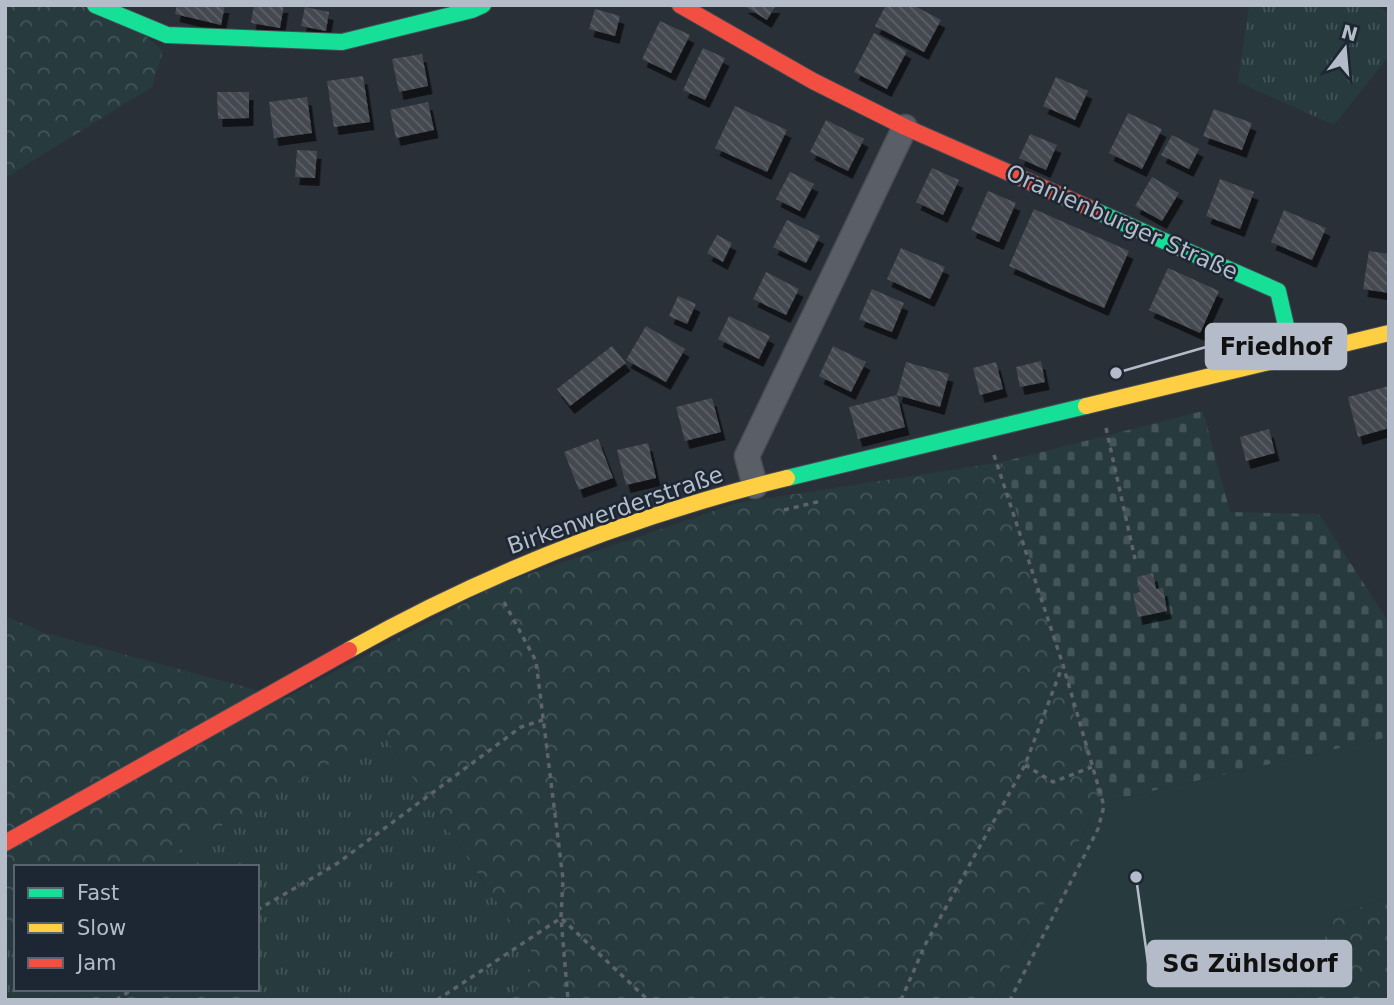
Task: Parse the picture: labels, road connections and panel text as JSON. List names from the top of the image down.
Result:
{
  "streets": {
    "street": ["Oranienburger Straße", "Birkenwerderstraße"]
  },
  "crossings": [
    ["Oranienburger Straße", "Birkenwerderstraße"]
  ],
  "places": ["Friedhof", "SG Zühlsdorf"],
  "legend": ["Fast", "Slow", "Jam"],
  "north": "top"
}
